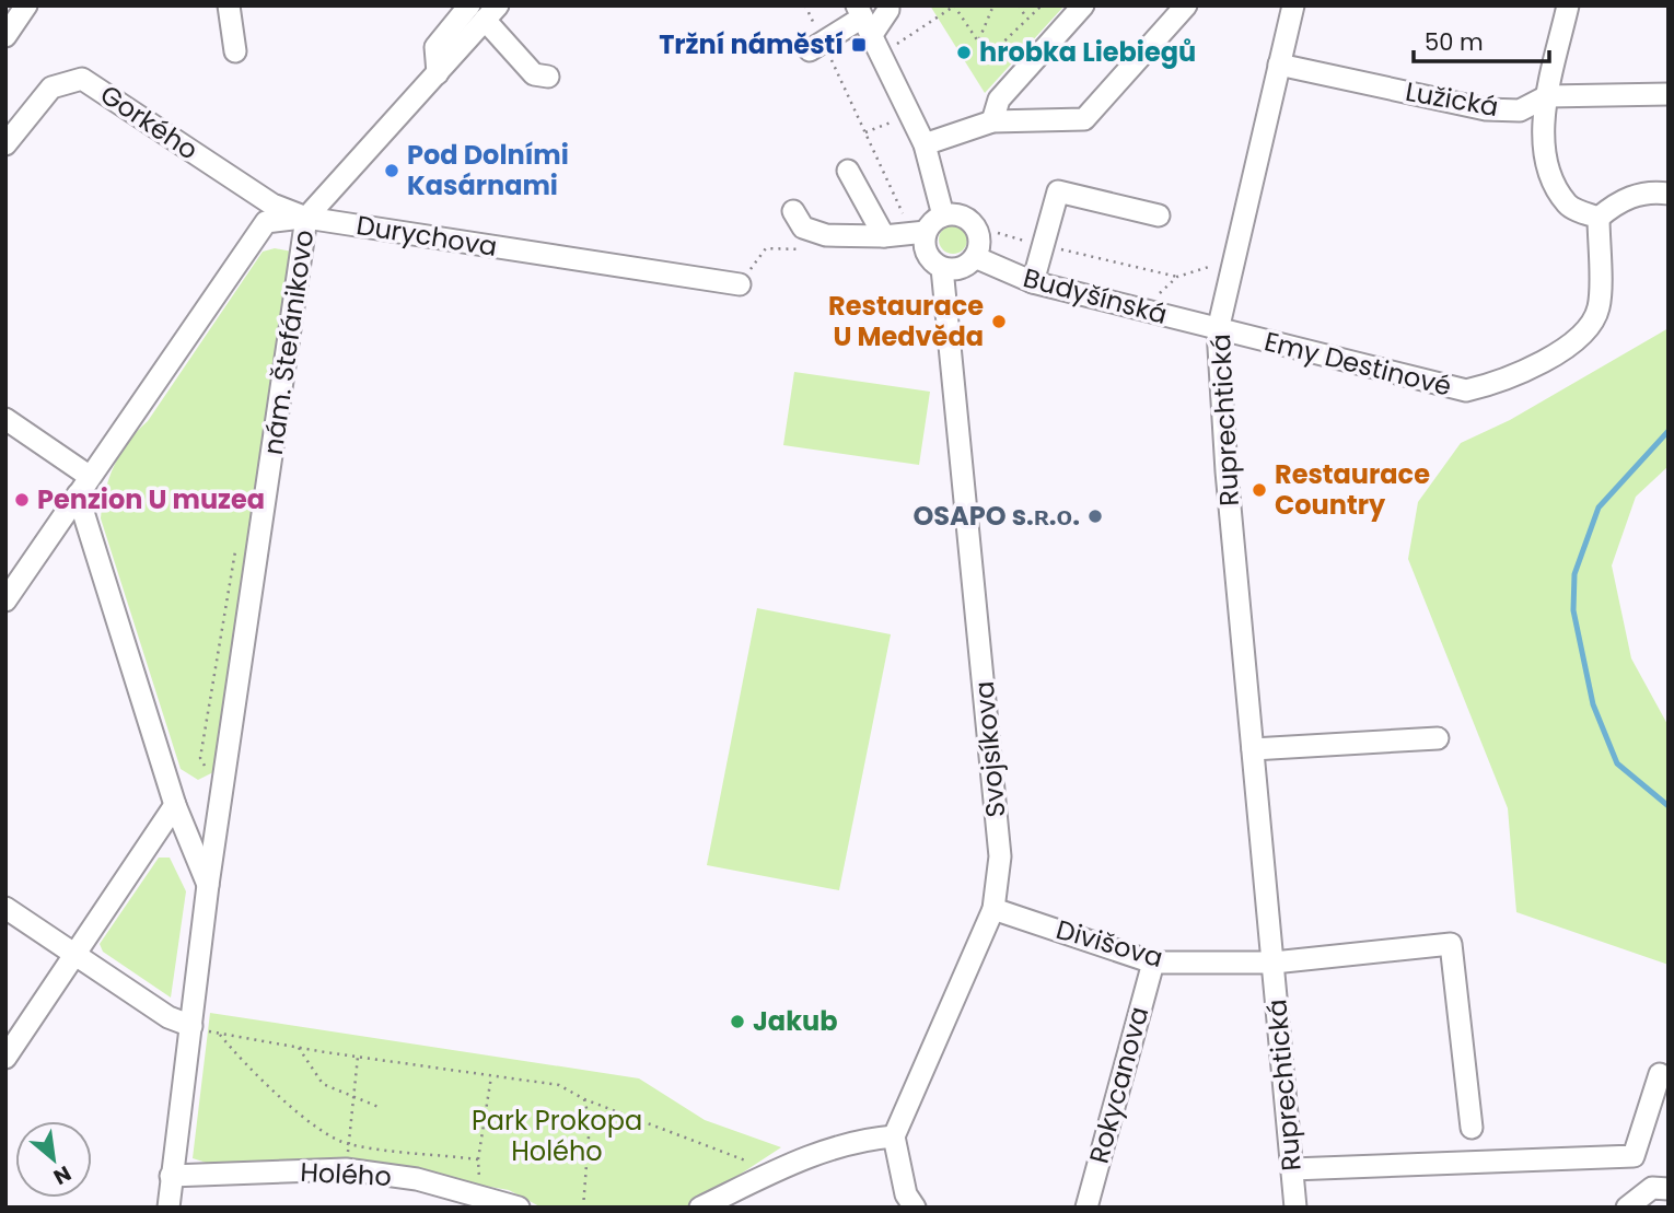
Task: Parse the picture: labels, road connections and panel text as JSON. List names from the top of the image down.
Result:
{
  "streets": {
    "street": [
      "Lužická",
      "Gorkého",
      "Durychova",
      "Budyšínská",
      "nám. Štefánikovo",
      "Emy Destinové",
      "Ruprechtická",
      "Svojsíkova",
      "Divišova",
      "Rokycanova",
      "Holého"
    ]
  },
  "crossings": [
    ["Lužická", "Ruprechtická"],
    ["Gorkého", "Durychova"],
    ["Gorkého", "nám. Štefánikovo"],
    ["Durychova", "nám. Štefánikovo"],
    ["Budyšínská", "Emy Destinové"],
    ["Budyšínská", "Ruprechtická"],
    ["Budyšínská", "Svojsíkova"],
    ["nám. Štefánikovo", "Holého"],
    ["Emy Destinové", "Ruprechtická"],
    ["Ruprechtická", "Divišova"],
    ["Svojsíkova", "Divišova"],
    ["Divišova", "Rokycanova"]
  ],
  "parks": ["Park Prokopa Holého"],
  "places": {
    "transit": ["Tržní náměstí"],
    "other": [
      "hrobka Liebiegů",
      "Pod Dolními Kasárnami",
      "Restaurace U Medvěda",
      "Restaurace Country",
      "Penzion U muzea",
      "OSAPO s.ʀ.ᴏ.",
      "Jakub"
    ]
  },
  "scale_bar": "50 m",
  "north": "bottom right"
}
